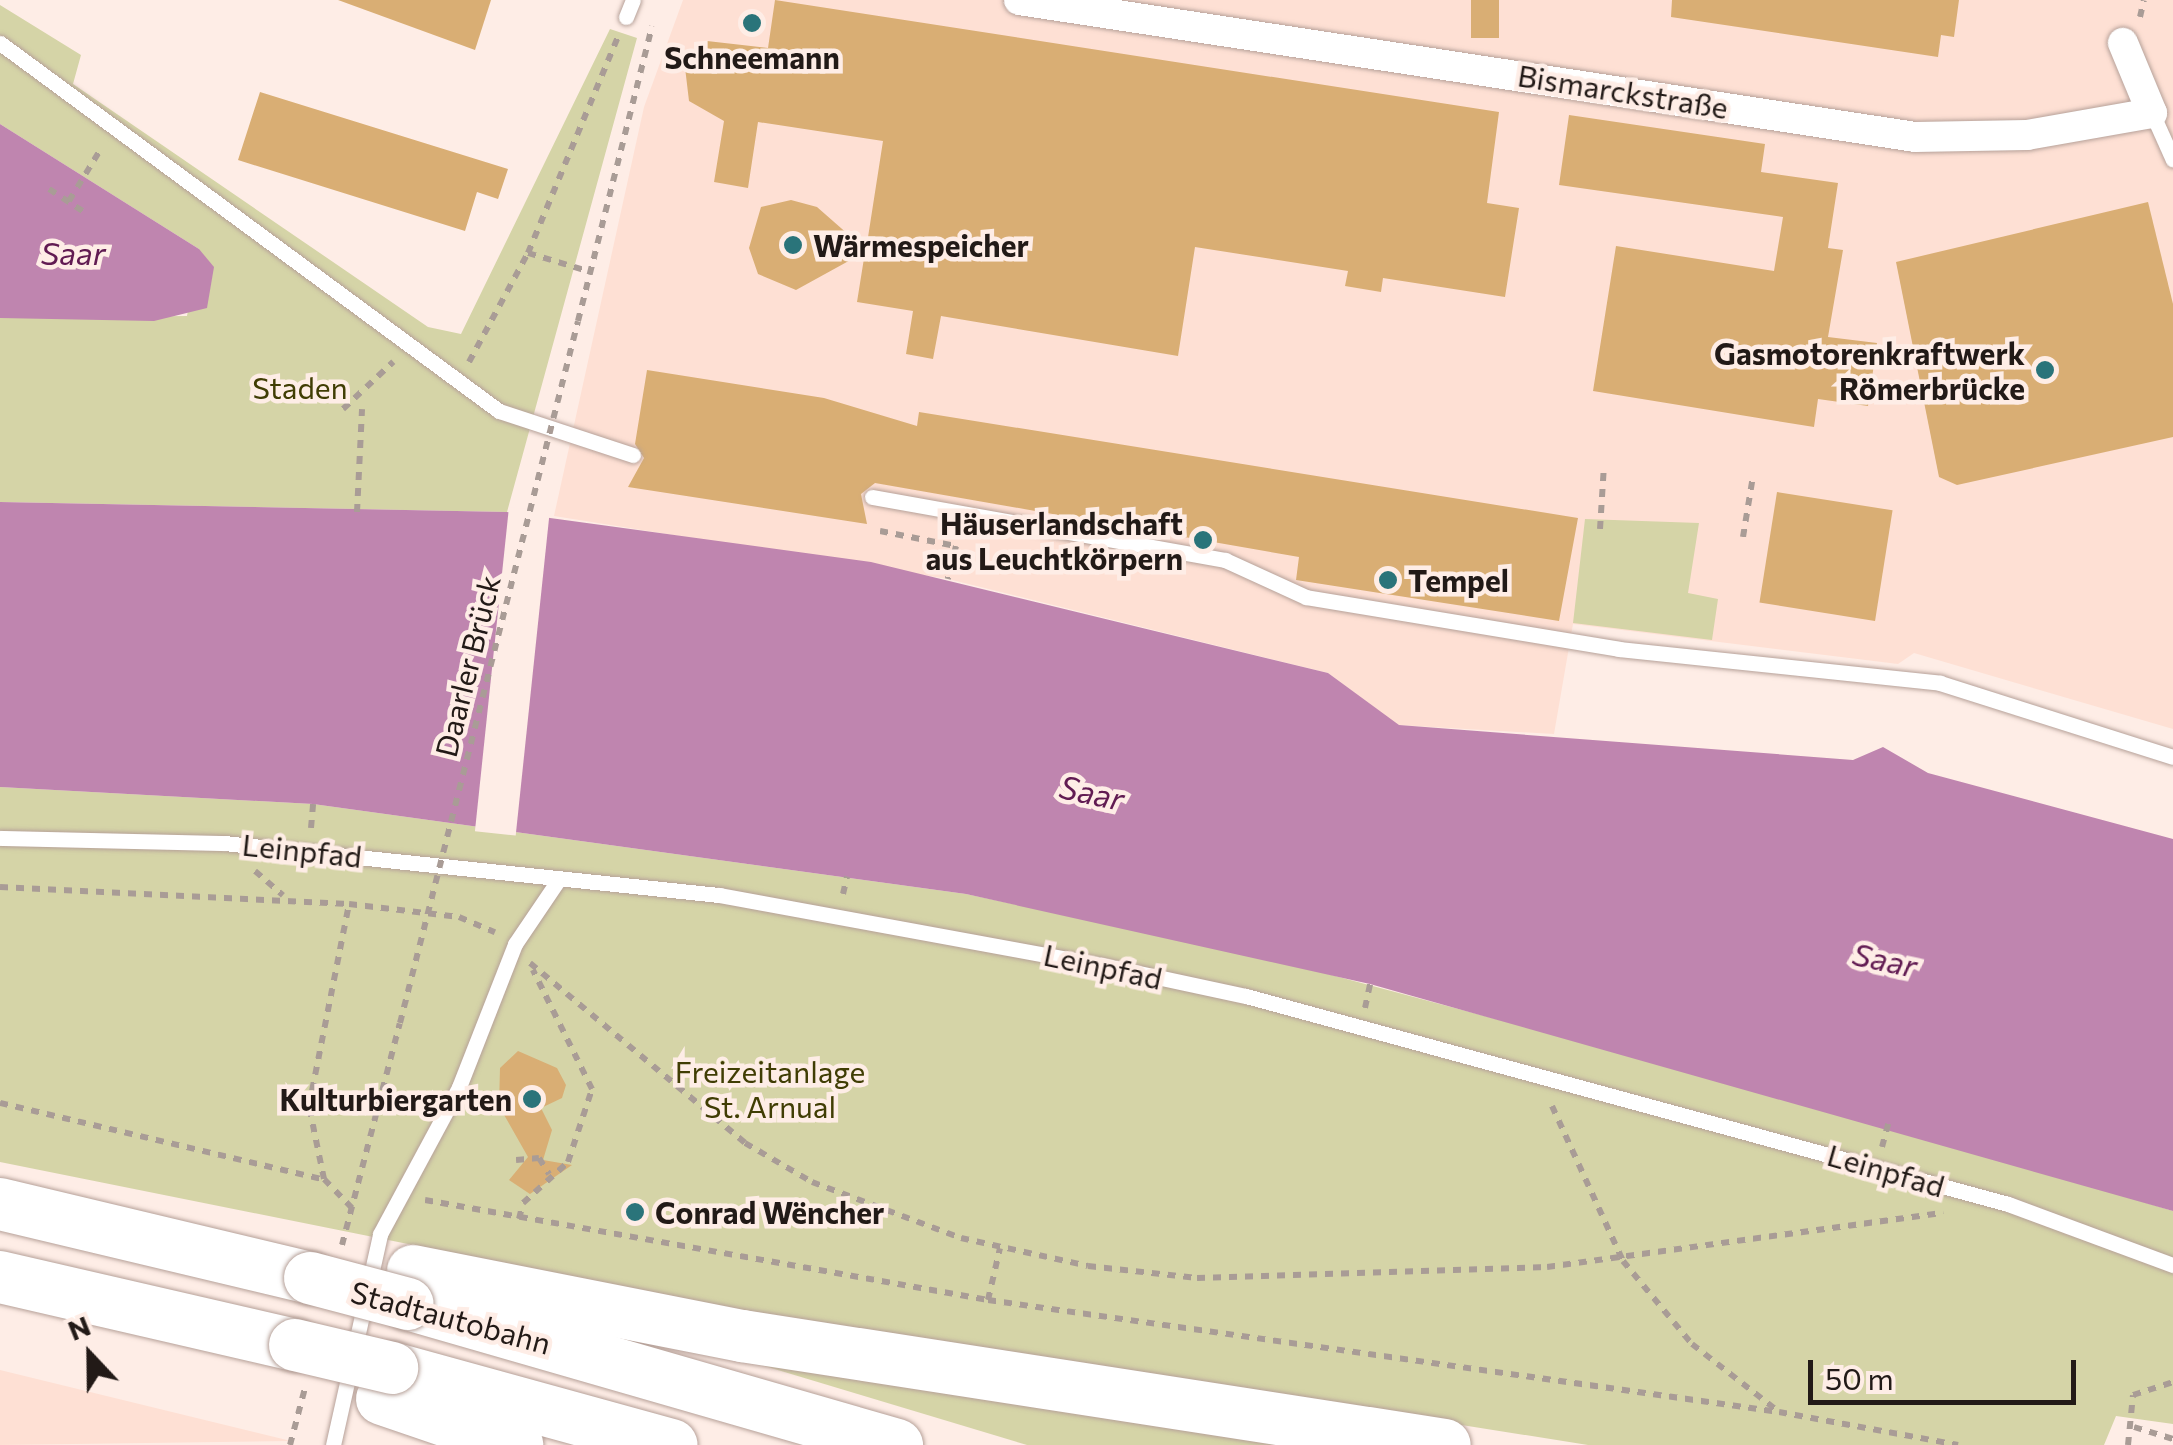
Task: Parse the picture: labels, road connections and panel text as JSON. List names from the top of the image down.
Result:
{
  "streets": {
    "highway": ["Stadtautobahn"],
    "street": ["Bismarckstraße"],
    "lane": ["Leinpfad"],
    "path": ["Daarler Brück"]
  },
  "water": ["Saar"],
  "parks": ["Staden", "Freizeitanlage St. Arnual"],
  "places": [
    "Schneemann",
    "Wärmespeicher",
    "Gasmotorenkraftwerk Römerbrücke",
    "Häuserlandschaft aus Leuchtkörpern",
    "Tempel",
    "Kulturbiergarten",
    "Conrad Wëncher"
  ],
  "scale_bar": "50 m",
  "north": "top"
}
